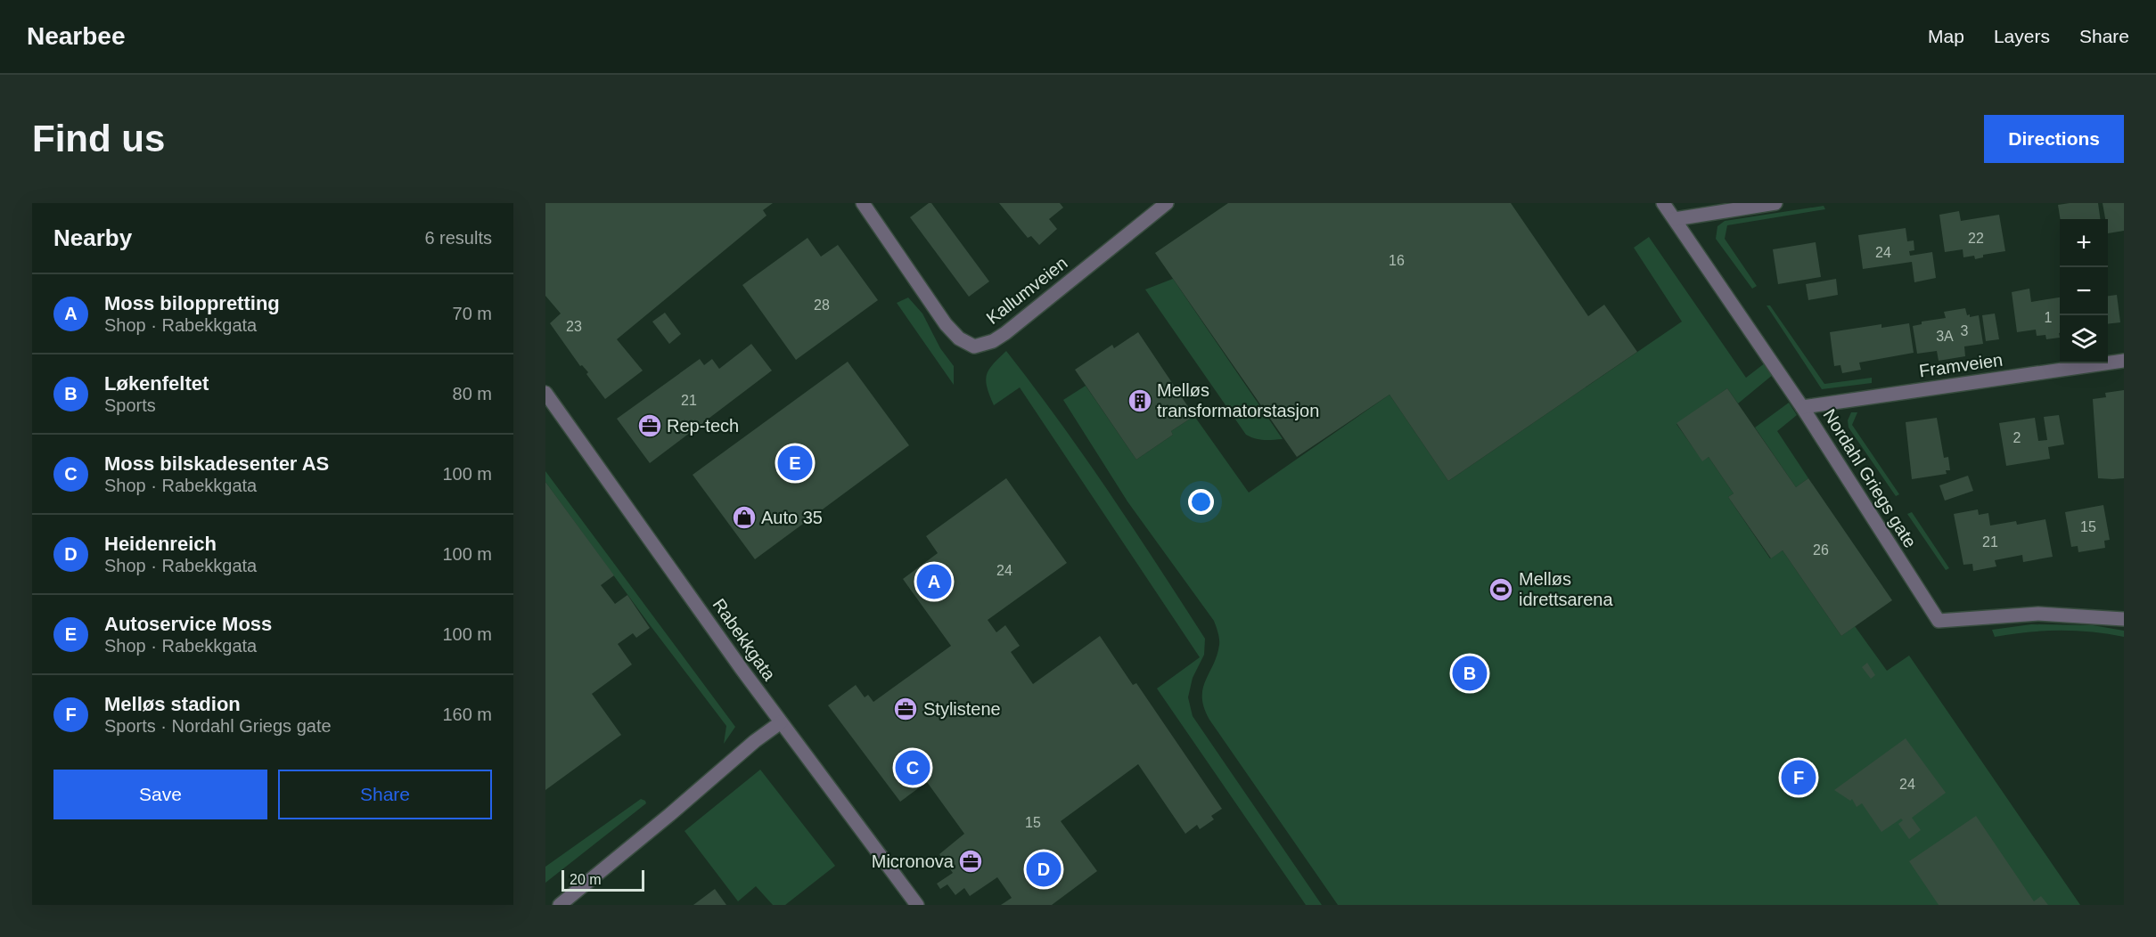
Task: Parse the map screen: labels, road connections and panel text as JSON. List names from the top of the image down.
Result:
{
  "streets": {
    "street": [
      "Kallumveien",
      "Framveien",
      "Nordahl Griegs gate",
      "Rabekkgata"
    ]
  },
  "crossings": [
    ["Framveien", "Nordahl Griegs gate"]
  ],
  "places": {
    "building": ["Melløs transformatorstasjon"],
    "office": ["Rep-tech", "Stylistene", "Micronova"],
    "shop": ["Auto 35"],
    "sports": ["Melløs idrettsarena"]
  },
  "house_numbers": [
    "22",
    "24",
    "16",
    "28",
    "1",
    "23",
    "3",
    "3A",
    "21",
    "2",
    "15",
    "21",
    "26",
    "24",
    "24",
    "15"
  ],
  "scale_bar": "20 m",
  "page": {
    "header": "Nearbee",
    "nav": ["Map", "Layers", "Share"],
    "buttons": [
      "Directions",
      ["Save", "Share"]
    ],
    "title": "Find us",
    "heading": ["Nearby", "6 results"],
    "map_buttons": ["+", "−"],
    "list": [
      {
        "mark": "A",
        "name": "Moss biloppretting",
        "note": "Shop · Rabekkgata",
        "value": "70 m"
      },
      {
        "mark": "B",
        "name": "Løkenfeltet",
        "note": "Sports",
        "value": "80 m"
      },
      {
        "mark": "C",
        "name": "Moss bilskadesenter AS",
        "note": "Shop · Rabekkgata",
        "value": "100 m"
      },
      {
        "mark": "D",
        "name": "Heidenreich",
        "note": "Shop · Rabekkgata",
        "value": "100 m"
      },
      {
        "mark": "E",
        "name": "Autoservice Moss",
        "note": "Shop · Rabekkgata",
        "value": "100 m"
      },
      {
        "mark": "F",
        "name": "Melløs stadion",
        "note": "Sports · Nordahl Griegs gate",
        "value": "160 m"
      }
    ],
    "pins": [
      "E",
      "A",
      "B",
      "C",
      "F",
      "D"
    ],
    "scale": "20 m"
  }
}
